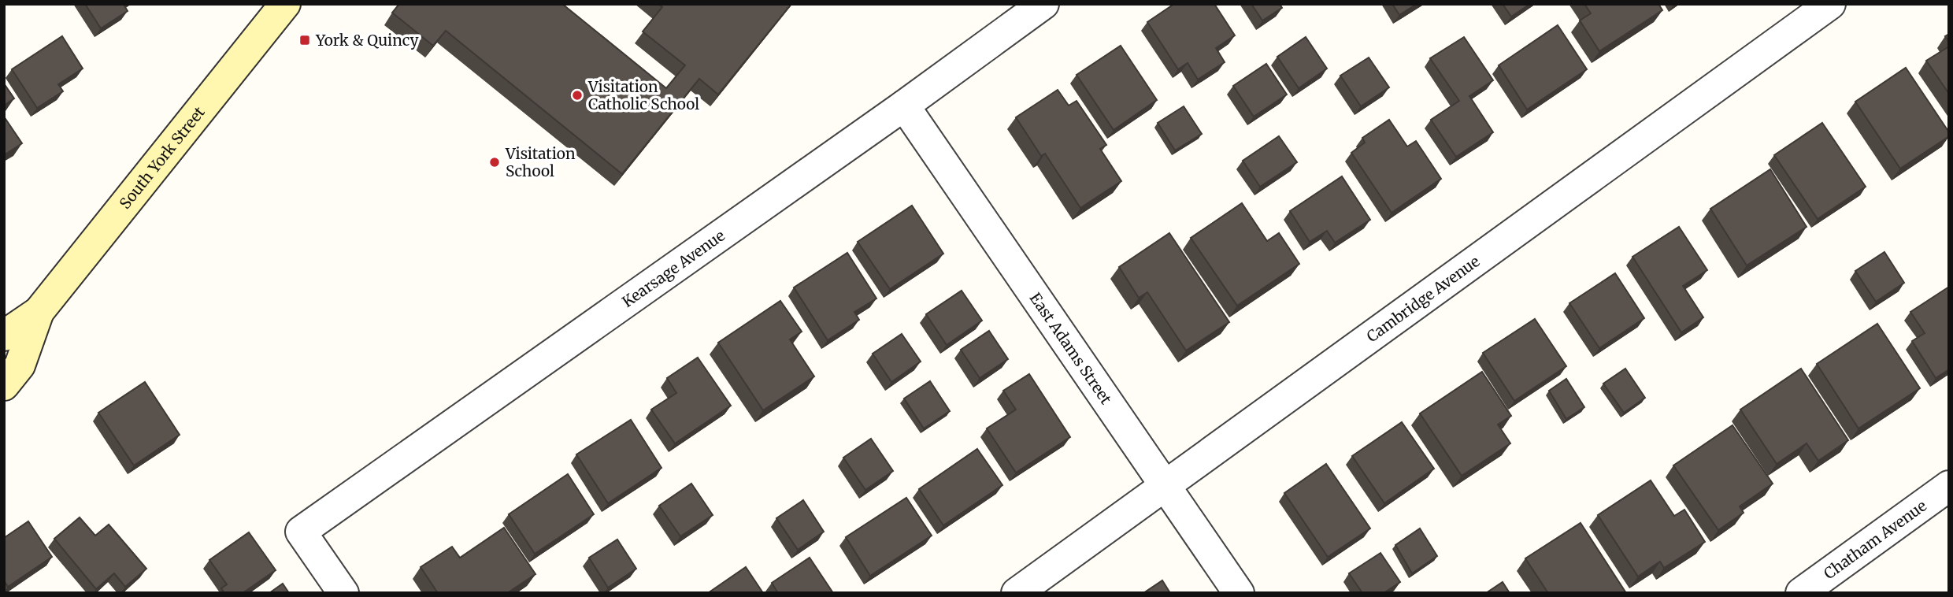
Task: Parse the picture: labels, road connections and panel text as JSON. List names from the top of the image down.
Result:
{
  "streets": {
    "main road": ["South York Street"],
    "street": [
      "Kearsage Avenue",
      "Cambridge Avenue",
      "East Adams Street",
      "Chatham Avenue"
    ]
  },
  "crossings": [
    ["Kearsage Avenue", "East Adams Street"],
    ["Cambridge Avenue", "East Adams Street"]
  ],
  "places": {
    "transit": ["York & Quincy"],
    "other": ["Visitation Catholic School", "Visitation School"]
  }
}
